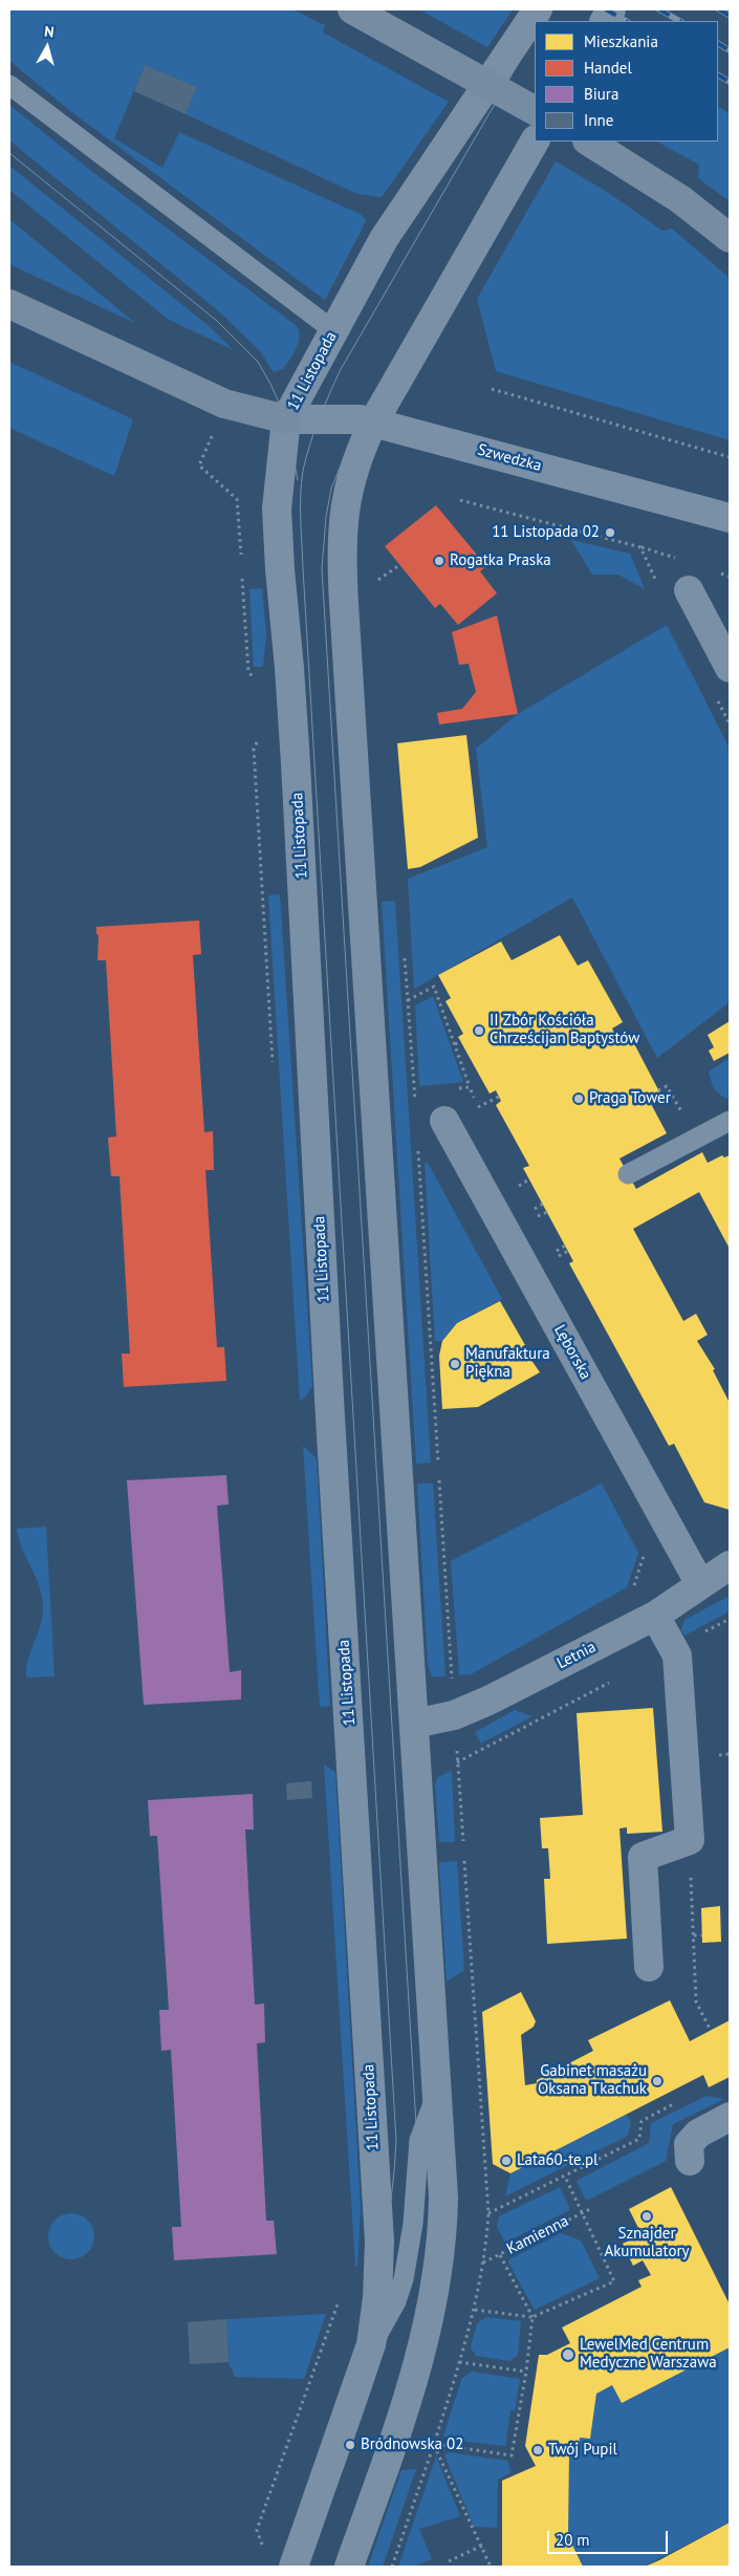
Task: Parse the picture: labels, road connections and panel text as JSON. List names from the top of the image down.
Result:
{
  "streets": {
    "street": [
      "11 Listopada",
      "Szwedzka",
      "Lęborska",
      "Letnia"
    ],
    "path": ["Kamienna"]
  },
  "crossings": [
    ["11 Listopada", "Szwedzka"],
    ["Lęborska", "Letnia"]
  ],
  "places": [
    "11 Listopada 02",
    "Rogatka Praska",
    "II Zbór Kościóła Chrześcijan Baptystów",
    "Praga Tower",
    "Manufaktura Piękna",
    "Gabinet masażu Oksana Tkachuk",
    "Lata60-te.pl",
    "Sznajder Akumulatory",
    "LewelMed Centrum Medyczne Warszawa",
    "Bródnowska 02",
    "Twój Pupil"
  ],
  "legend": [
    "Mieszkania",
    "Handel",
    "Biura",
    "Inne"
  ],
  "scale_bar": "20 m",
  "north": "top"
}
